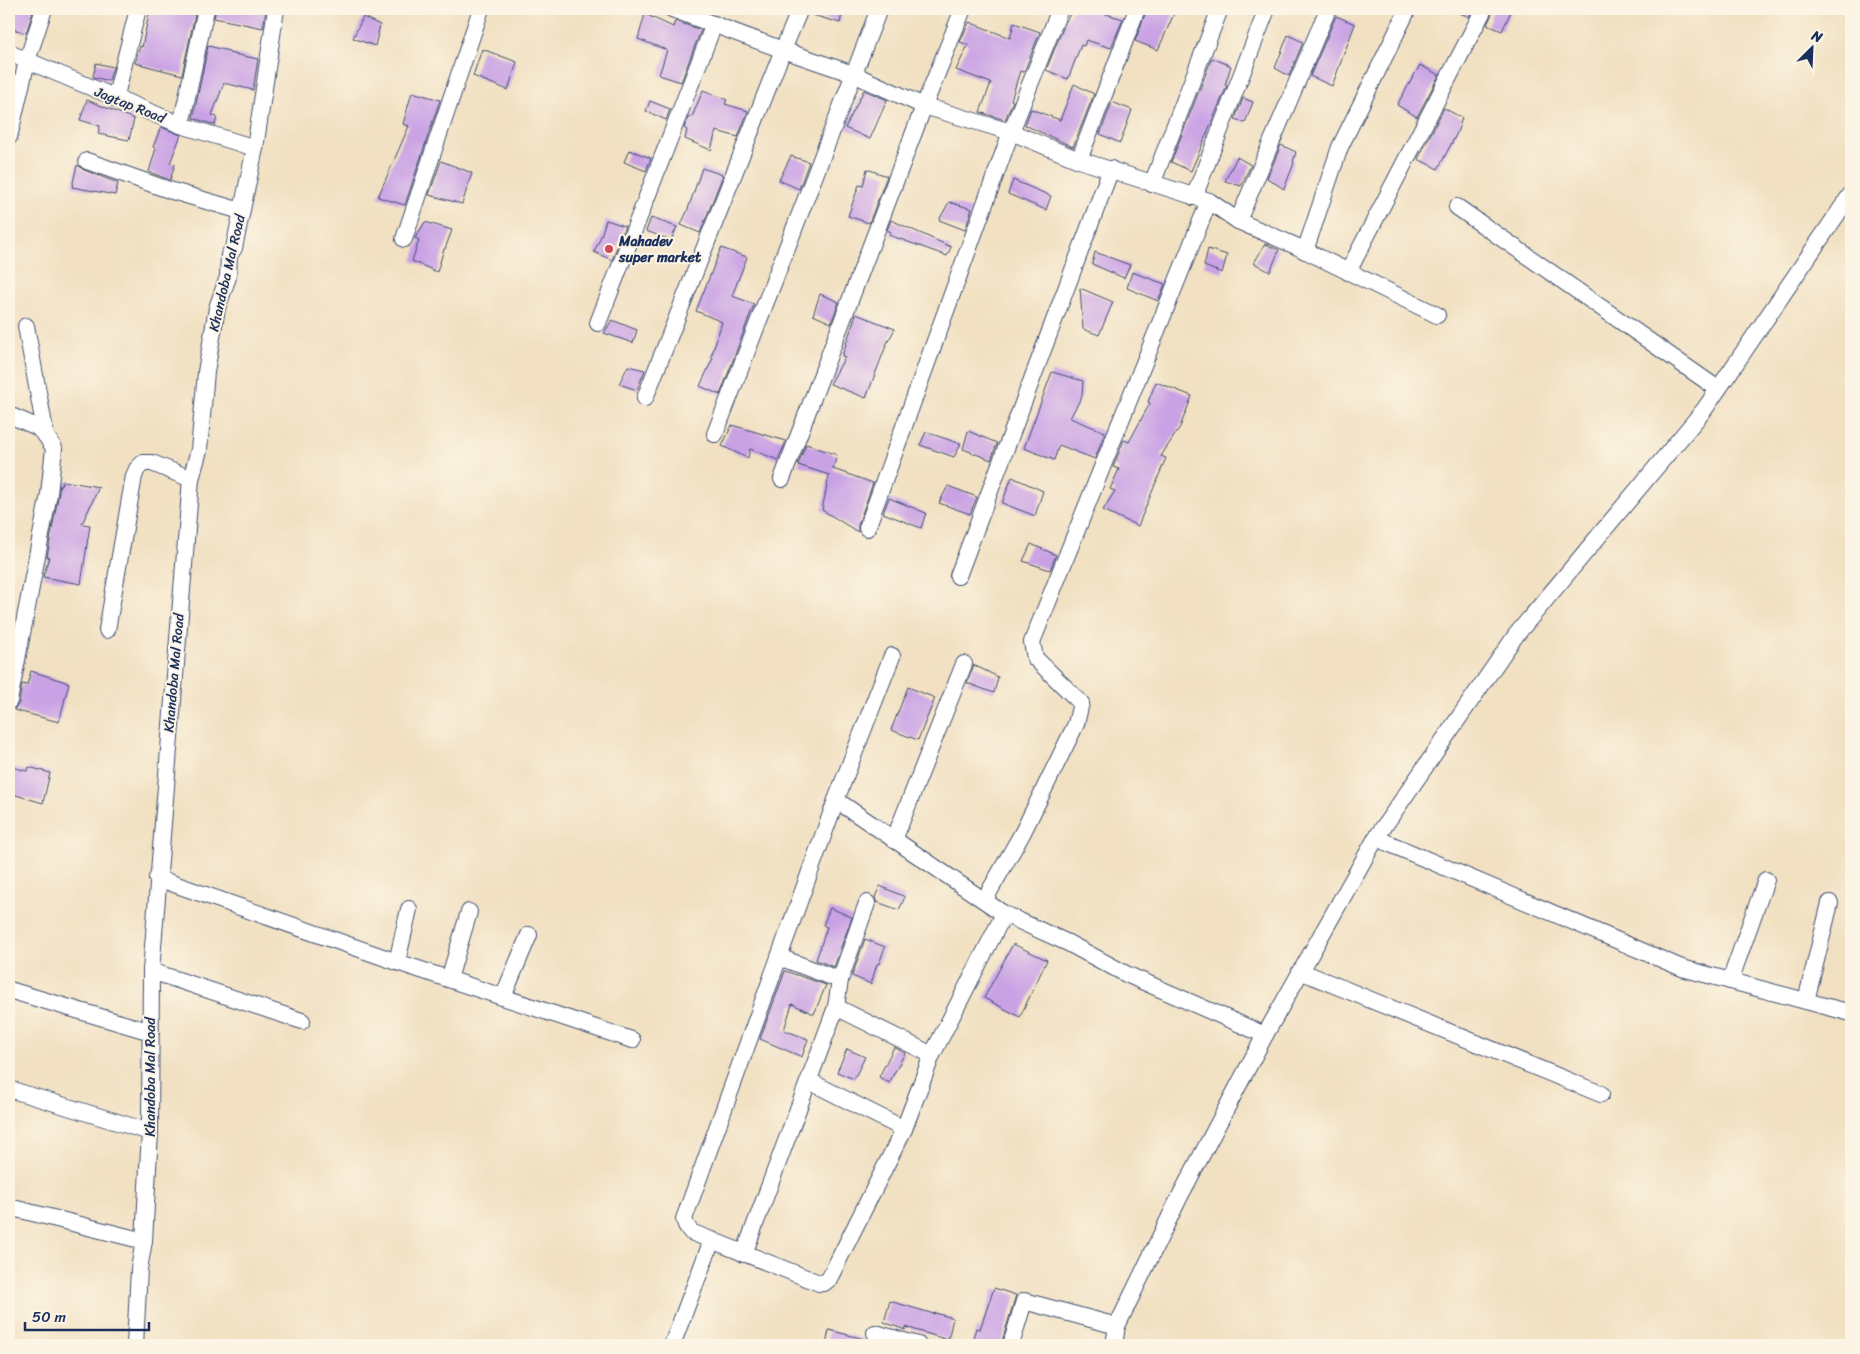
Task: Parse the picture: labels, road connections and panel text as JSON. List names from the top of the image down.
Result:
{
  "streets": {
    "street": ["Jagtap Road", "Khandoba Mal Road"]
  },
  "crossings": [
    ["Jagtap Road", "Khandoba Mal Road"]
  ],
  "places": ["Mahadev super market"],
  "scale_bar": "50 m",
  "north": "top right"
}
